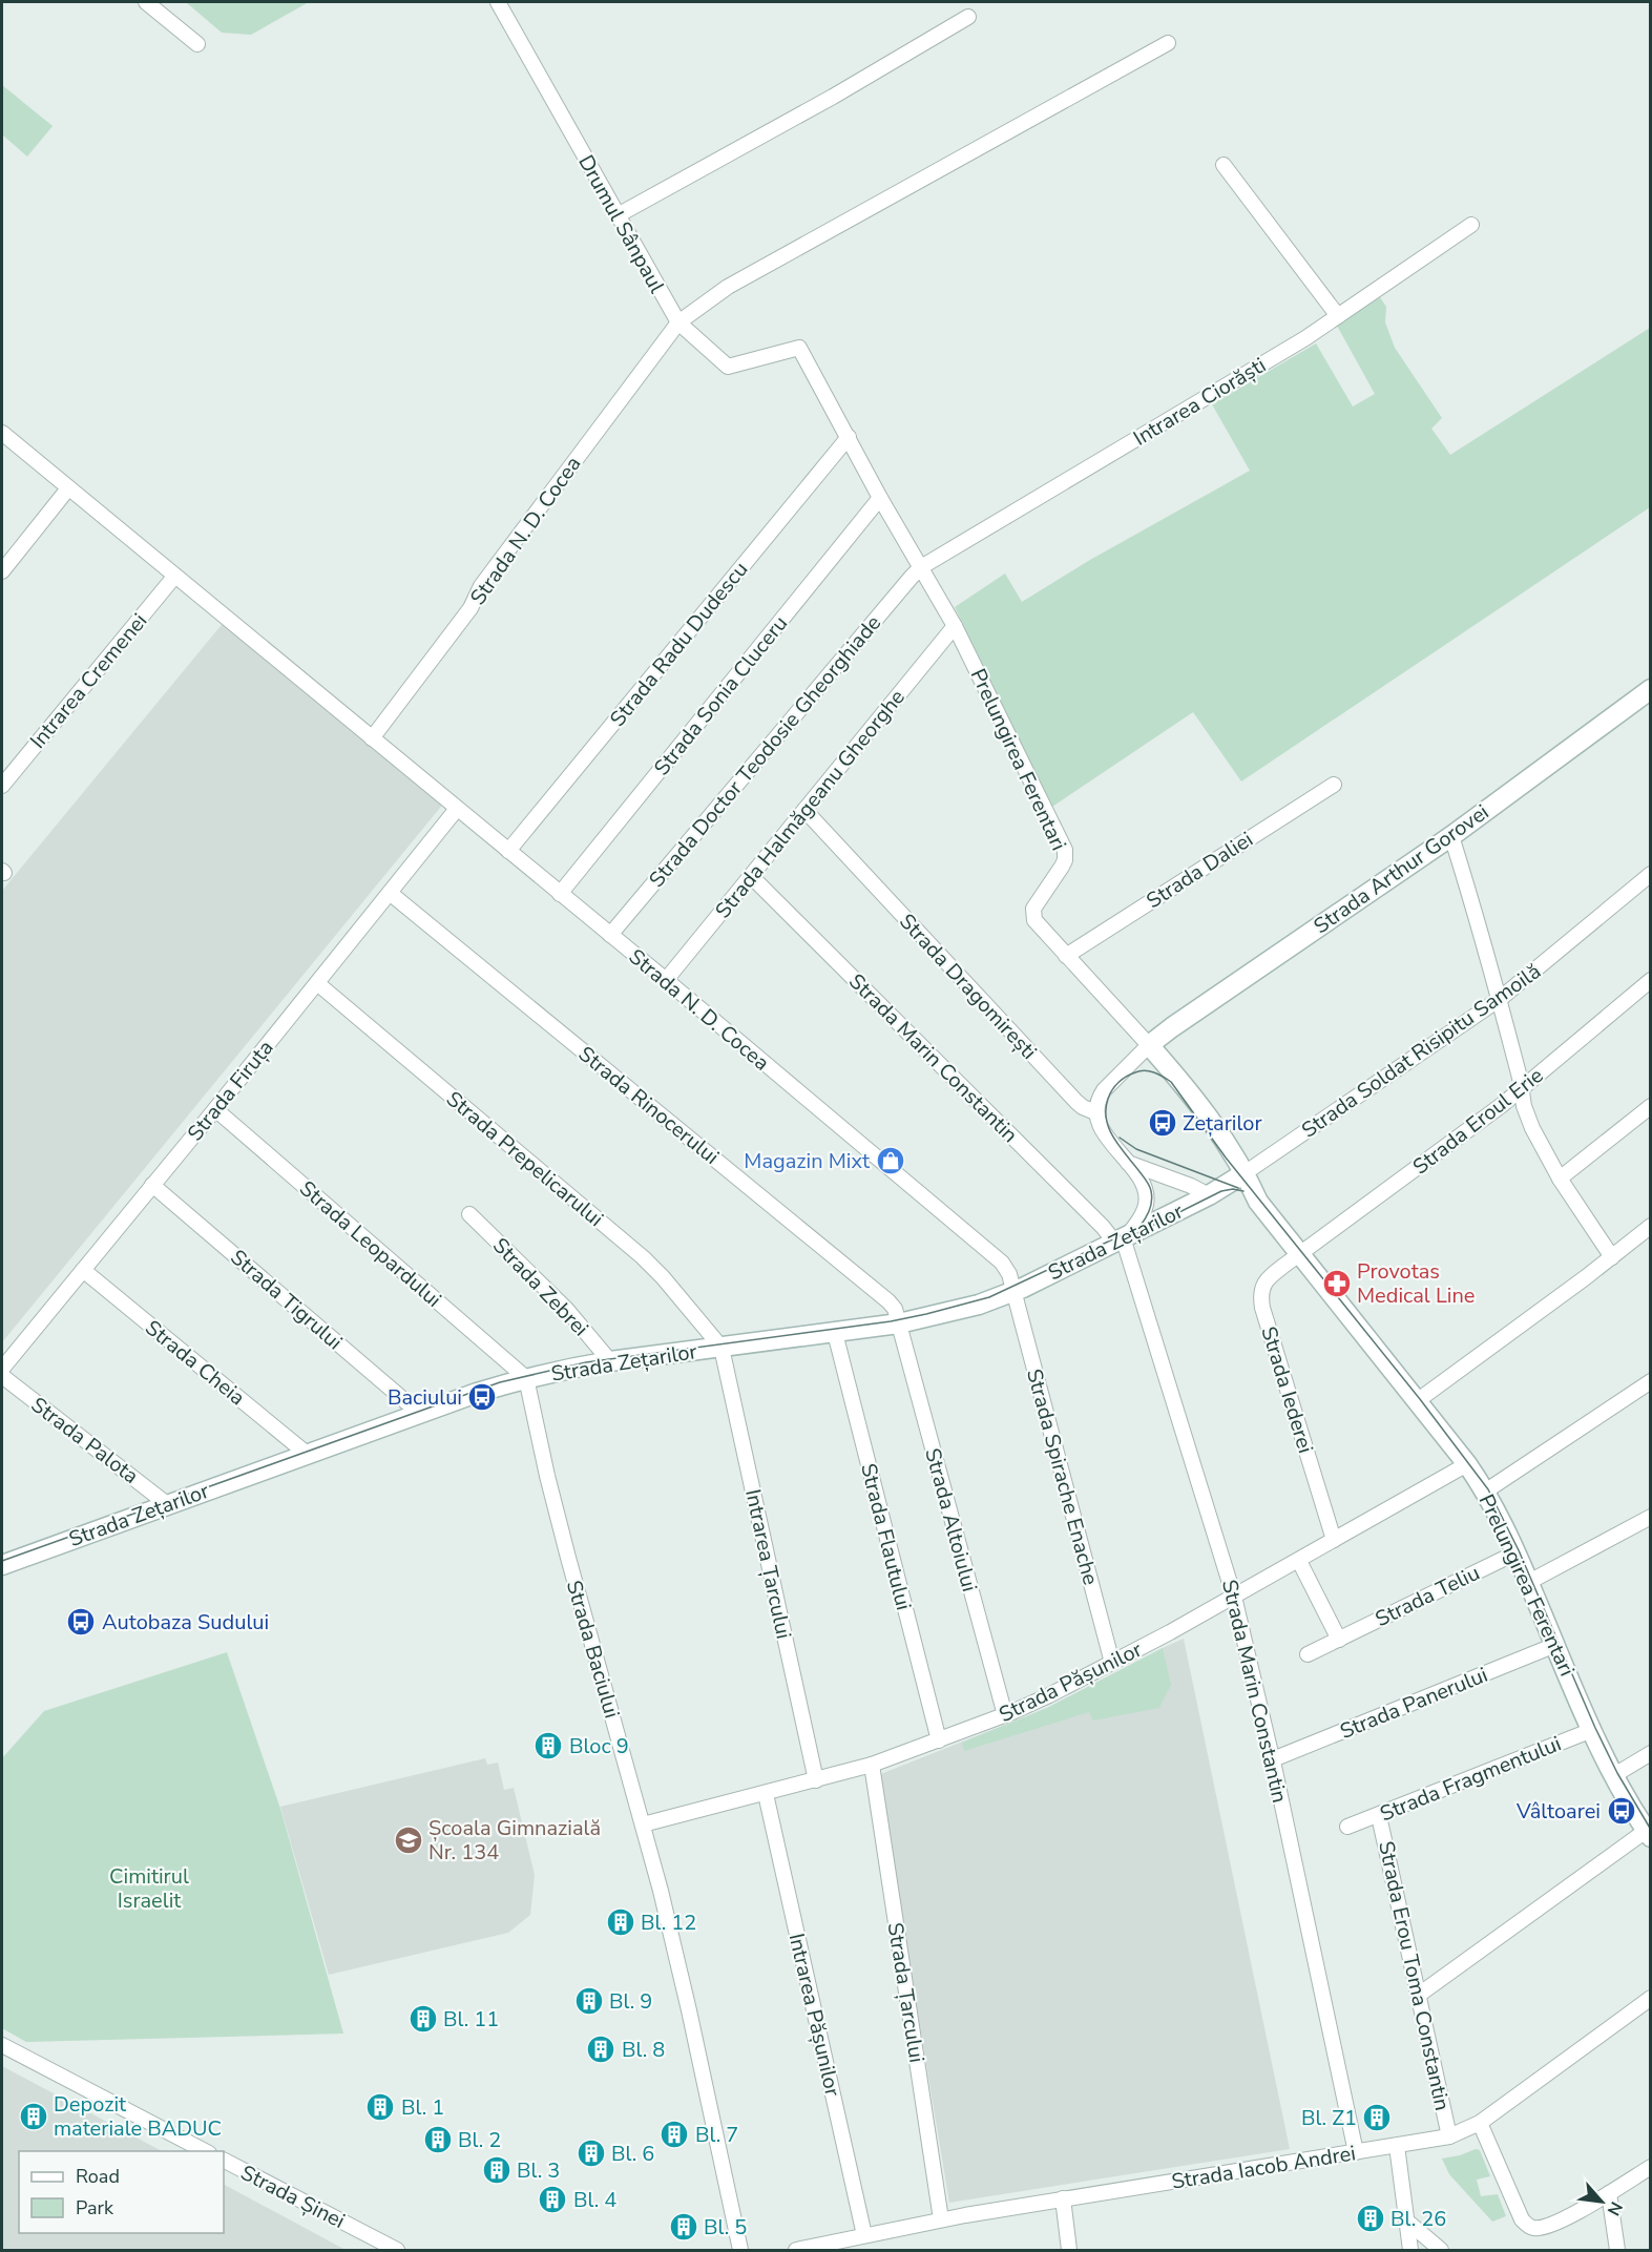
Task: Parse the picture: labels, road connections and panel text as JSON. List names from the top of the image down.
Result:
{
  "streets": {
    "main road": ["Prelungirea Ferentari", "Strada Arthur Gorovei", "Strada Zețarilor"],
    "street": [
      "Drumul Sânpaul",
      "Intrarea Ciorăști",
      "Strada N. D. Cocea",
      "Strada Radu Dudescu",
      "Intrarea Cremenei",
      "Strada Sonia Cluceru",
      "Strada Doctor Teodosie Gheorghiade",
      "Strada Halmăgeanu Gheorghe",
      "Strada Daliei",
      "Strada Dragomirești",
      "Strada Soldat Risipitu Samoilă",
      "Strada Marin Constantin",
      "Strada Firuța",
      "Strada Rinocerului",
      "Strada Eroul Erie",
      "Strada Prepelicarului",
      "Strada Leopardului",
      "Strada Zebrei",
      "Strada Tigrului",
      "Strada Cheia",
      "Strada Iederei",
      "Strada Palota",
      "Strada Spirache Enache",
      "Strada Altoiului",
      "Strada Flautului",
      "Intrarea Țarcului",
      "Strada Teliu",
      "Strada Baciului",
      "Strada Pășunilor",
      "Strada Panerului",
      "Strada Fragmentului",
      "Strada Erou Toma Constantin",
      "Strada Țarcului",
      "Intrarea Pășunilor",
      "Strada Iacob Andrei",
      "Strada Șinei"
    ]
  },
  "crossings": [
    ["Drumul Sânpaul", "Strada N. D. Cocea"],
    ["Drumul Sânpaul", "Prelungirea Ferentari"],
    ["Intrarea Ciorăști", "Strada Doctor Teodosie Gheorghiade"],
    ["Intrarea Ciorăști", "Prelungirea Ferentari"],
    ["Strada N. D. Cocea", "Strada Radu Dudescu"],
    ["Strada N. D. Cocea", "Intrarea Cremenei"],
    ["Strada N. D. Cocea", "Strada Sonia Cluceru"],
    ["Strada N. D. Cocea", "Strada Doctor Teodosie Gheorghiade"],
    ["Strada N. D. Cocea", "Strada Halmăgeanu Gheorghe"],
    ["Strada N. D. Cocea", "Strada Firuța"],
    ["Strada N. D. Cocea", "Strada Zețarilor"],
    ["Strada N. D. Cocea", "Strada Spirache Enache"],
    ["Strada Radu Dudescu", "Prelungirea Ferentari"],
    ["Strada Sonia Cluceru", "Prelungirea Ferentari"],
    ["Strada Doctor Teodosie Gheorghiade", "Prelungirea Ferentari"],
    ["Prelungirea Ferentari", "Strada Halmăgeanu Gheorghe"],
    ["Prelungirea Ferentari", "Strada Arthur Gorovei"],
    ["Prelungirea Ferentari", "Strada Daliei"],
    ["Prelungirea Ferentari", "Strada Soldat Risipitu Samoilă"],
    ["Prelungirea Ferentari", "Strada Eroul Erie"],
    ["Prelungirea Ferentari", "Strada Zețarilor"],
    ["Prelungirea Ferentari", "Strada Iederei"],
    ["Prelungirea Ferentari", "Strada Teliu"],
    ["Prelungirea Ferentari", "Strada Pășunilor"],
    ["Prelungirea Ferentari", "Strada Panerului"],
    ["Prelungirea Ferentari", "Strada Fragmentului"],
    ["Strada Halmăgeanu Gheorghe", "Strada Dragomirești"],
    ["Strada Halmăgeanu Gheorghe", "Strada Marin Constantin"],
    ["Strada Dragomirești", "Strada Marin Constantin"],
    ["Strada Dragomirești", "Strada Zețarilor"],
    ["Strada Soldat Risipitu Samoilă", "Strada Zețarilor"],
    ["Strada Marin Constantin", "Strada Zețarilor"],
    ["Strada Marin Constantin", "Strada Pășunilor"],
    ["Strada Marin Constantin", "Strada Panerului"],
    ["Strada Marin Constantin", "Strada Iacob Andrei"],
    ["Strada Firuța", "Strada Rinocerului"],
    ["Strada Firuța", "Strada Prepelicarului"],
    ["Strada Firuța", "Strada Leopardului"],
    ["Strada Firuța", "Strada Tigrului"],
    ["Strada Firuța", "Strada Cheia"],
    ["Strada Rinocerului", "Strada Zețarilor"],
    ["Strada Rinocerului", "Strada Altoiului"],
    ["Strada Eroul Erie", "Strada Iederei"],
    ["Strada Prepelicarului", "Strada Zețarilor"],
    ["Strada Prepelicarului", "Intrarea Țarcului"],
    ["Strada Zețarilor", "Strada Leopardului"],
    ["Strada Zețarilor", "Strada Zebrei"],
    ["Strada Zețarilor", "Strada Tigrului"],
    ["Strada Zețarilor", "Strada Cheia"],
    ["Strada Zețarilor", "Strada Palota"],
    ["Strada Zețarilor", "Strada Spirache Enache"],
    ["Strada Zețarilor", "Strada Altoiului"],
    ["Strada Zețarilor", "Strada Flautului"],
    ["Strada Zețarilor", "Intrarea Țarcului"],
    ["Strada Zețarilor", "Strada Baciului"],
    ["Strada Leopardului", "Strada Baciului"],
    ["Strada Iederei", "Strada Pășunilor"],
    ["Strada Spirache Enache", "Strada Pășunilor"],
    ["Strada Altoiului", "Strada Pășunilor"],
    ["Strada Flautului", "Strada Pășunilor"],
    ["Intrarea Țarcului", "Strada Pășunilor"],
    ["Strada Baciului", "Strada Pășunilor"],
    ["Strada Pășunilor", "Strada Țarcului"],
    ["Strada Pășunilor", "Intrarea Pășunilor"],
    ["Strada Fragmentului", "Strada Erou Toma Constantin"],
    ["Strada Erou Toma Constantin", "Strada Iacob Andrei"],
    ["Strada Țarcului", "Strada Iacob Andrei"],
    ["Intrarea Pășunilor", "Strada Iacob Andrei"]
  ],
  "parks": ["Cimitirul Israelit"],
  "places": {
    "bus stop": [
      "Zețarilor",
      "Baciului",
      "Autobaza Sudului",
      "Vâltoarei"
    ],
    "shop": ["Magazin Mixt"],
    "pharmacy": ["Provotas Medical Line"],
    "building": [
      "Bloc 9",
      "Bl. 12",
      "Bl. 9",
      "Bl. 11",
      "Bl. 8",
      "Bl. 1",
      "Depozit materiale BADUC",
      "Bl. Z1",
      "Bl. 7",
      "Bl. 2",
      "Bl. 6",
      "Bl. 3",
      "Bl. 4",
      "Bl. 26",
      "Bl. 5"
    ],
    "school or university": ["Școala Gimnazială Nr. 134"]
  },
  "legend": ["Road", "Park"],
  "north": "bottom right"
}
